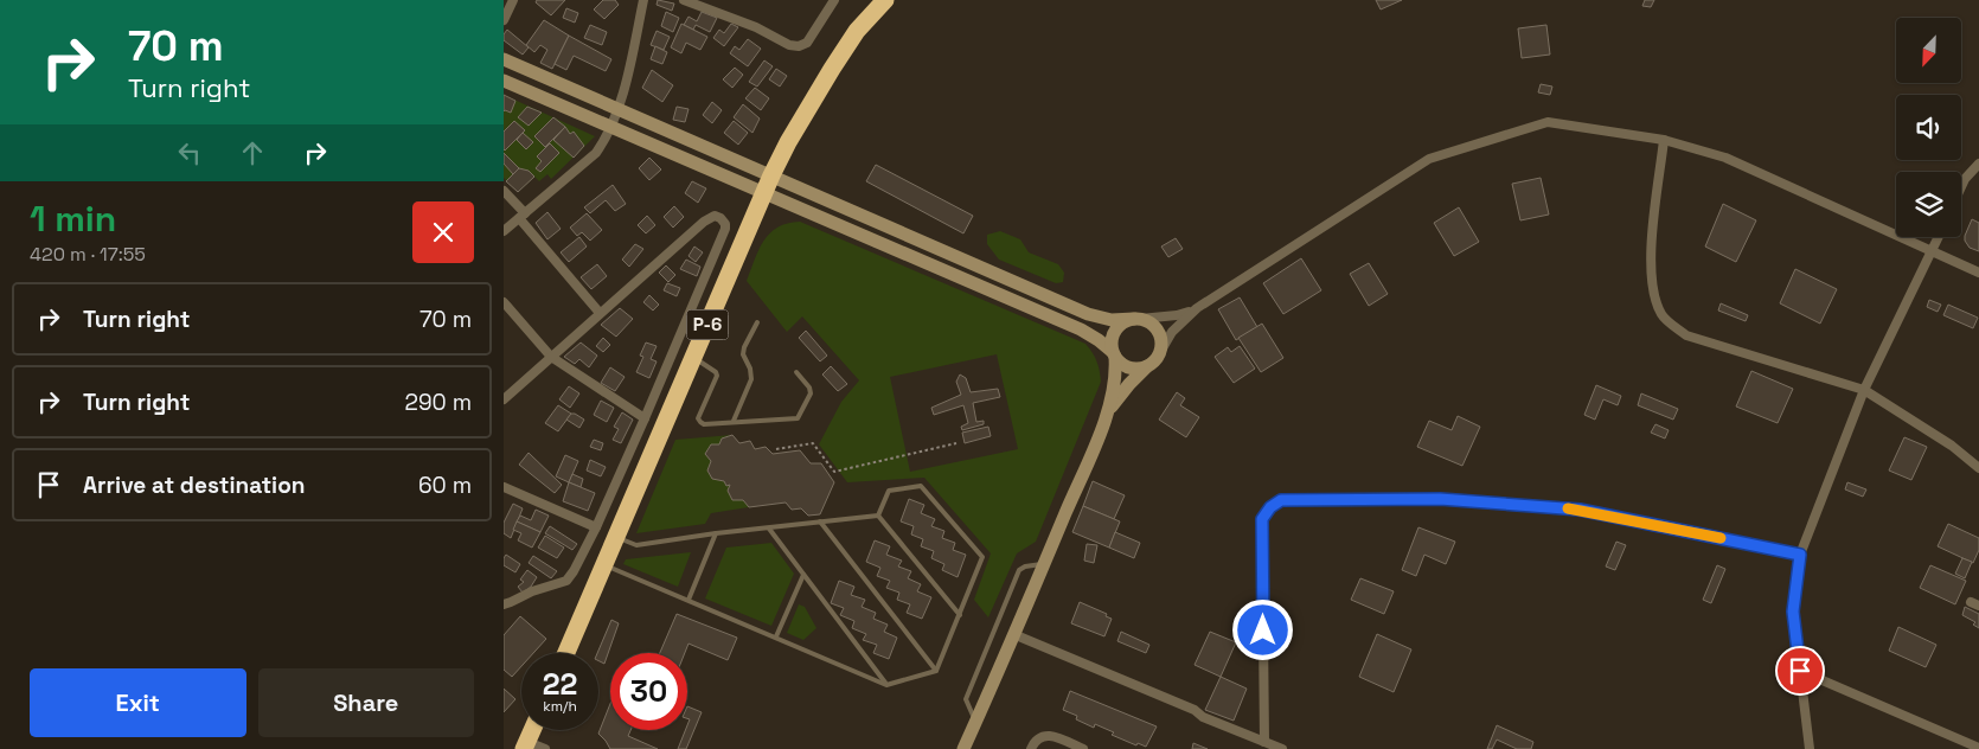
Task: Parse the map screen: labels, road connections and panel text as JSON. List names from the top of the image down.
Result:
{
  "streets": {
    "highway": ["P-6"]
  },
  "north": "bottom left",
  "page": {
    "turn": ["70 m", "Turn right"],
    "heading": ["1 min", "420 m · 17:55"],
    "list": [
      {
        "name": "Turn right",
        "value": "70 m"
      },
      {
        "name": "Turn right",
        "value": "290 m"
      },
      {
        "name": "Arrive at destination",
        "value": "60 m"
      }
    ],
    "speed": "22 km/h",
    "limit": "30",
    "buttons": ["Exit", "Share"]
  }
}
